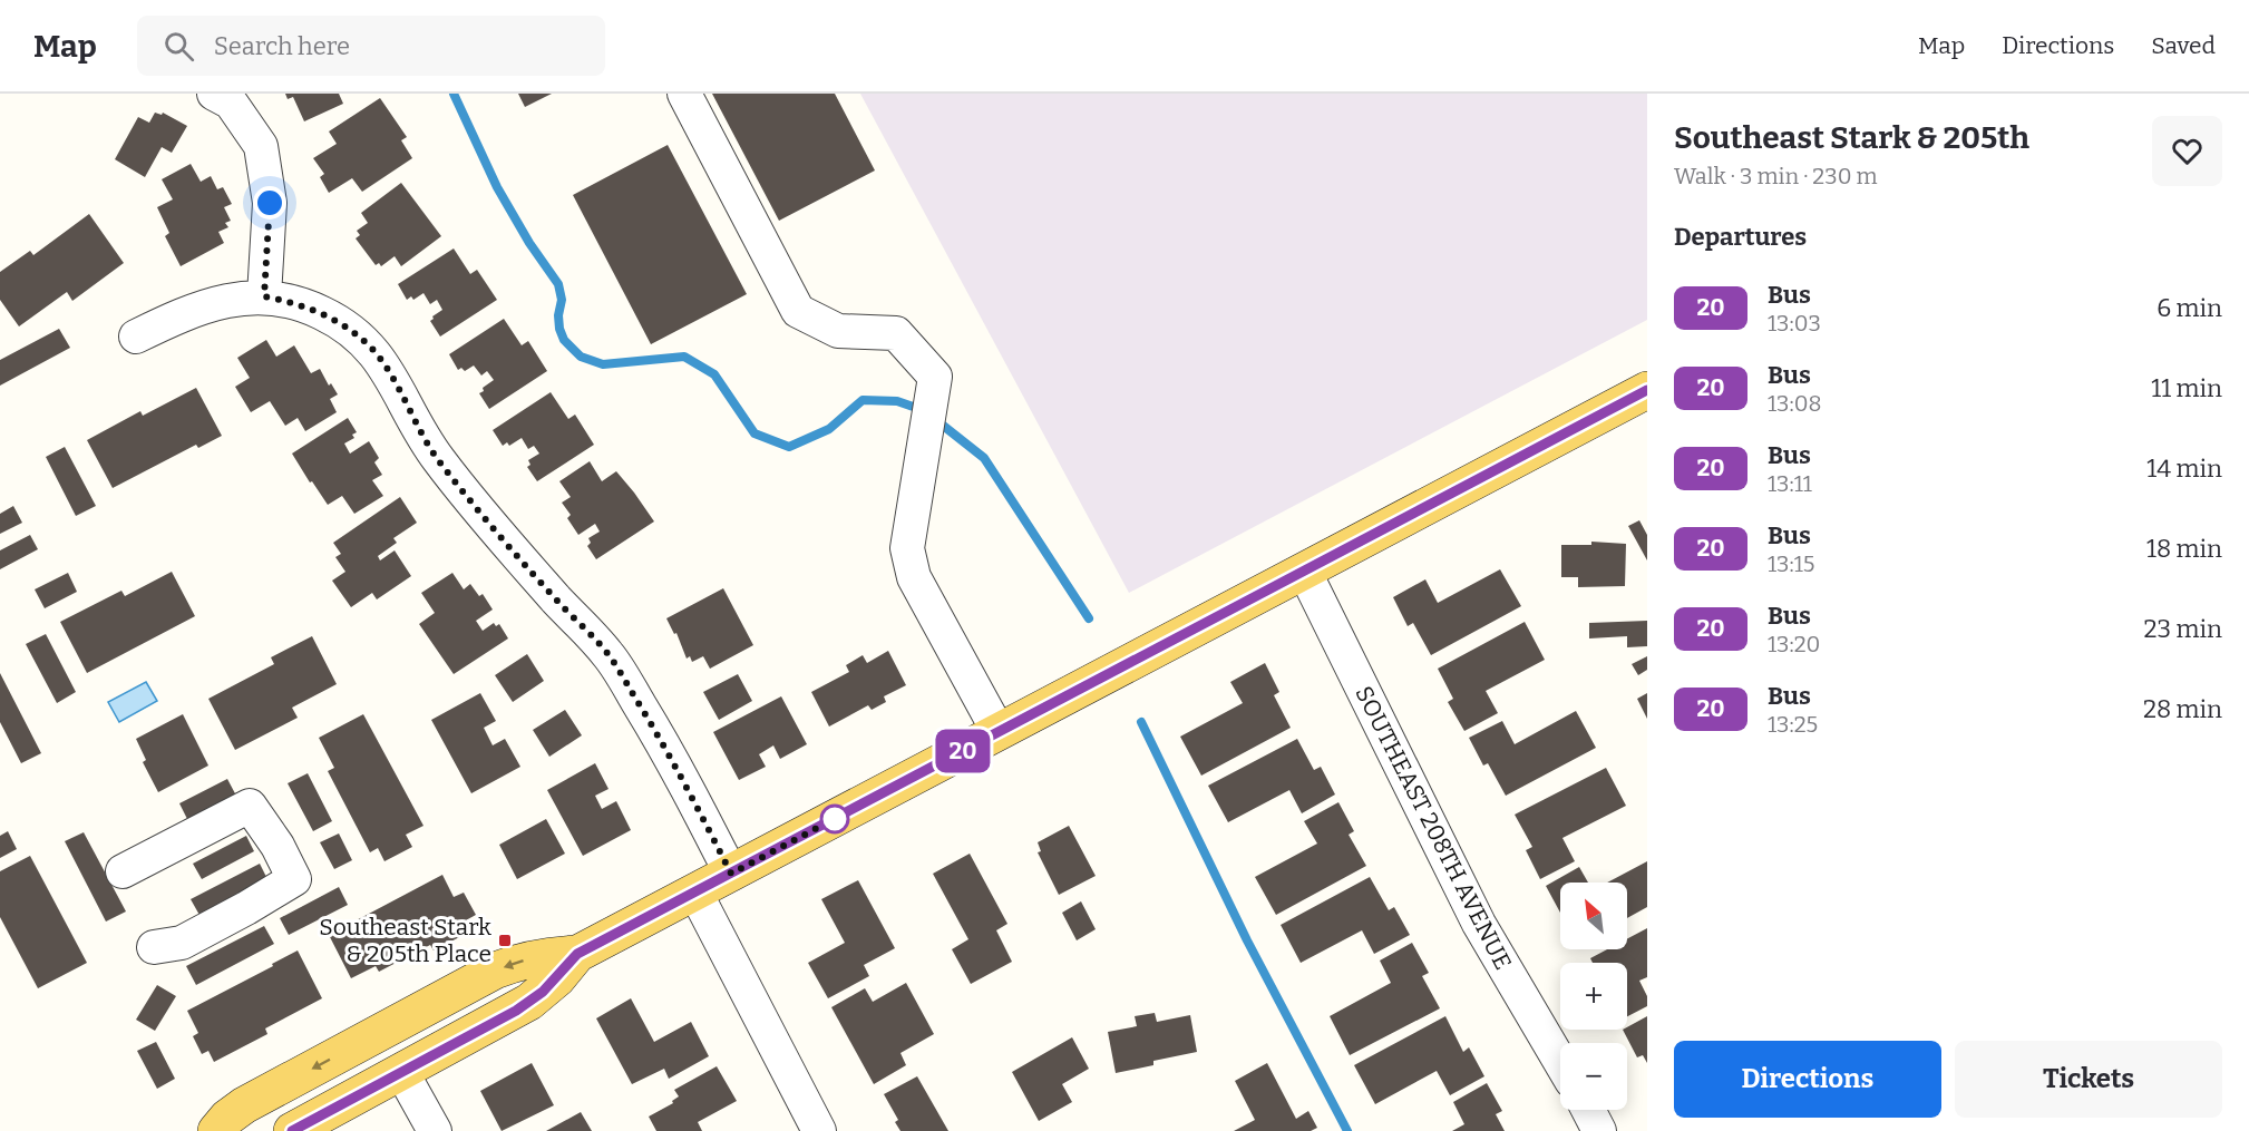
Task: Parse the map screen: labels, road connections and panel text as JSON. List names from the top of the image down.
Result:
{
  "streets": {
    "street": ["SOUTHEAST 208TH AVENUE"]
  },
  "places": {
    "transit": ["Southeast Stark & 205th Place"]
  },
  "lines": ["bus line 20"],
  "north": "top left",
  "page": {
    "header": "Map",
    "search": "Search here",
    "nav": ["Map", "Directions", "Saved"],
    "on_map": "20",
    "heading": [
      ["Southeast Stark & 205th", "Walk · 3 min · 230 m"],
      "Departures"
    ],
    "list": [
      {
        "mark": "20",
        "name": "Bus",
        "note": "13:03",
        "value": "6 min"
      },
      {
        "mark": "20",
        "name": "Bus",
        "note": "13:08",
        "value": "11 min"
      },
      {
        "mark": "20",
        "name": "Bus",
        "note": "13:11",
        "value": "14 min"
      },
      {
        "mark": "20",
        "name": "Bus",
        "note": "13:15",
        "value": "18 min"
      },
      {
        "mark": "20",
        "name": "Bus",
        "note": "13:20",
        "value": "23 min"
      },
      {
        "mark": "20",
        "name": "Bus",
        "note": "13:25",
        "value": "28 min"
      }
    ],
    "map_buttons": ["+", "−"],
    "buttons": ["Directions", "Tickets"]
  }
}
